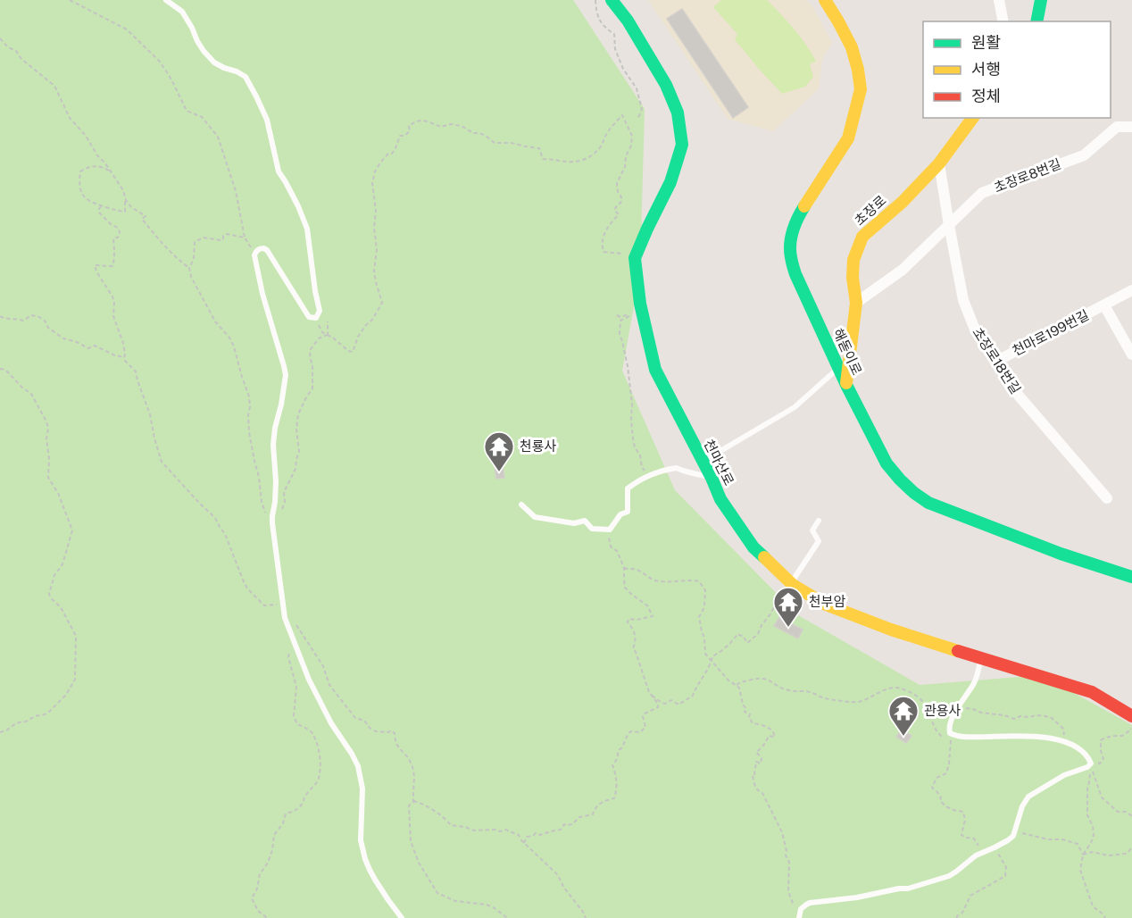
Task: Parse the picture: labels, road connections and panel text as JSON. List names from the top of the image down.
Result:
{
  "streets": {
    "street": [
      "초장로8번길",
      "초장로",
      "천마로199번길",
      "해돋이로",
      "초장로18번길",
      "천마산로"
    ]
  },
  "crossings": [
    ["초장로8번길", "초장로"],
    ["초장로8번길", "초장로18번길"],
    ["초장로", "해돋이로"],
    ["초장로", "초장로18번길"],
    ["천마로199번길", "초장로18번길"]
  ],
  "places": {
    "temple": ["천룡사", "천부암", "관용사"]
  },
  "legend": ["원활", "서행", "정체"]
}
